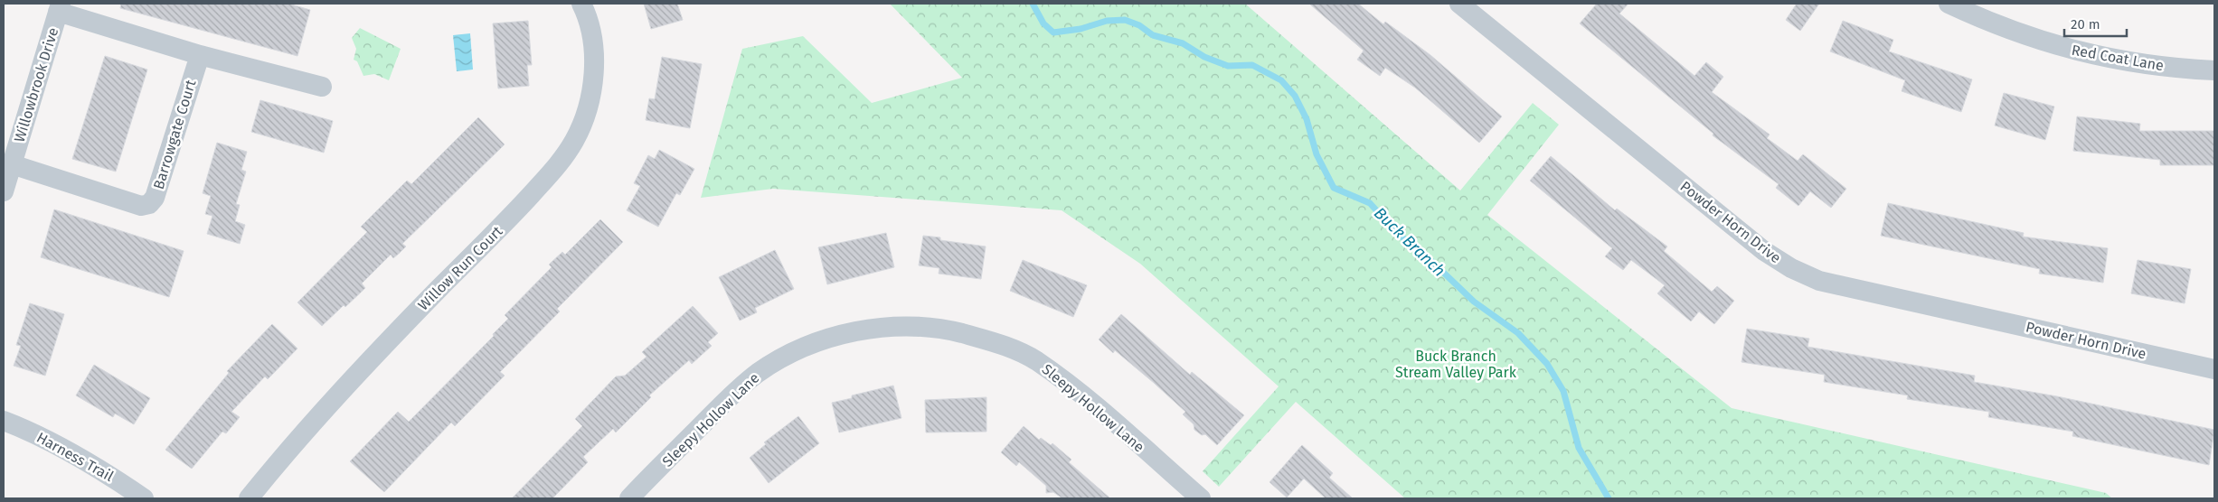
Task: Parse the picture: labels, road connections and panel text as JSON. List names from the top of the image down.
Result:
{
  "streets": {
    "street": [
      "Red Coat Lane",
      "Willowbrook Drive",
      "Barrowgate Court",
      "Powder Horn Drive",
      "Willow Run Court",
      "Sleepy Hollow Lane",
      "Harness Trail"
    ]
  },
  "crossings": [
    ["Willowbrook Drive", "Barrowgate Court"]
  ],
  "water": ["Buck Branch"],
  "parks": ["Buck Branch Stream Valley Park"],
  "scale_bar": "20 m"
}
